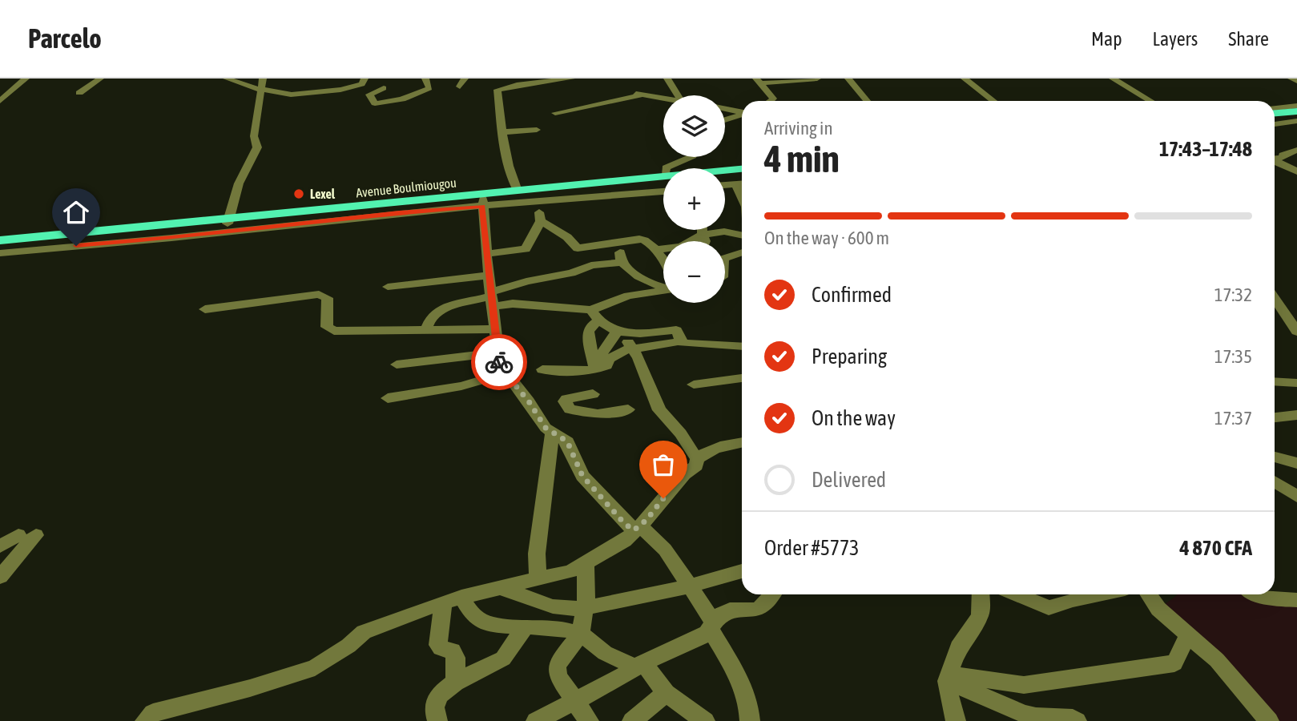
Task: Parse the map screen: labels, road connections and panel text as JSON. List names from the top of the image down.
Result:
{
  "streets": {
    "highway": ["Avenue Boulmiougou"]
  },
  "places": ["Lexel"],
  "page": {
    "header": "Parcelo",
    "nav": ["Map", "Layers", "Share"],
    "map_buttons": ["+", "−"],
    "heading": ["4 min", "Arriving in", "17:43–17:48"],
    "panel": ["Order #5773", "4 870 CFA"],
    "bar": "On the way · 600 m",
    "list": [
      ["Confirmed", "17:32"],
      ["Preparing", "17:35"],
      ["On the way", "17:37"],
      "Delivered"
    ]
  }
}
